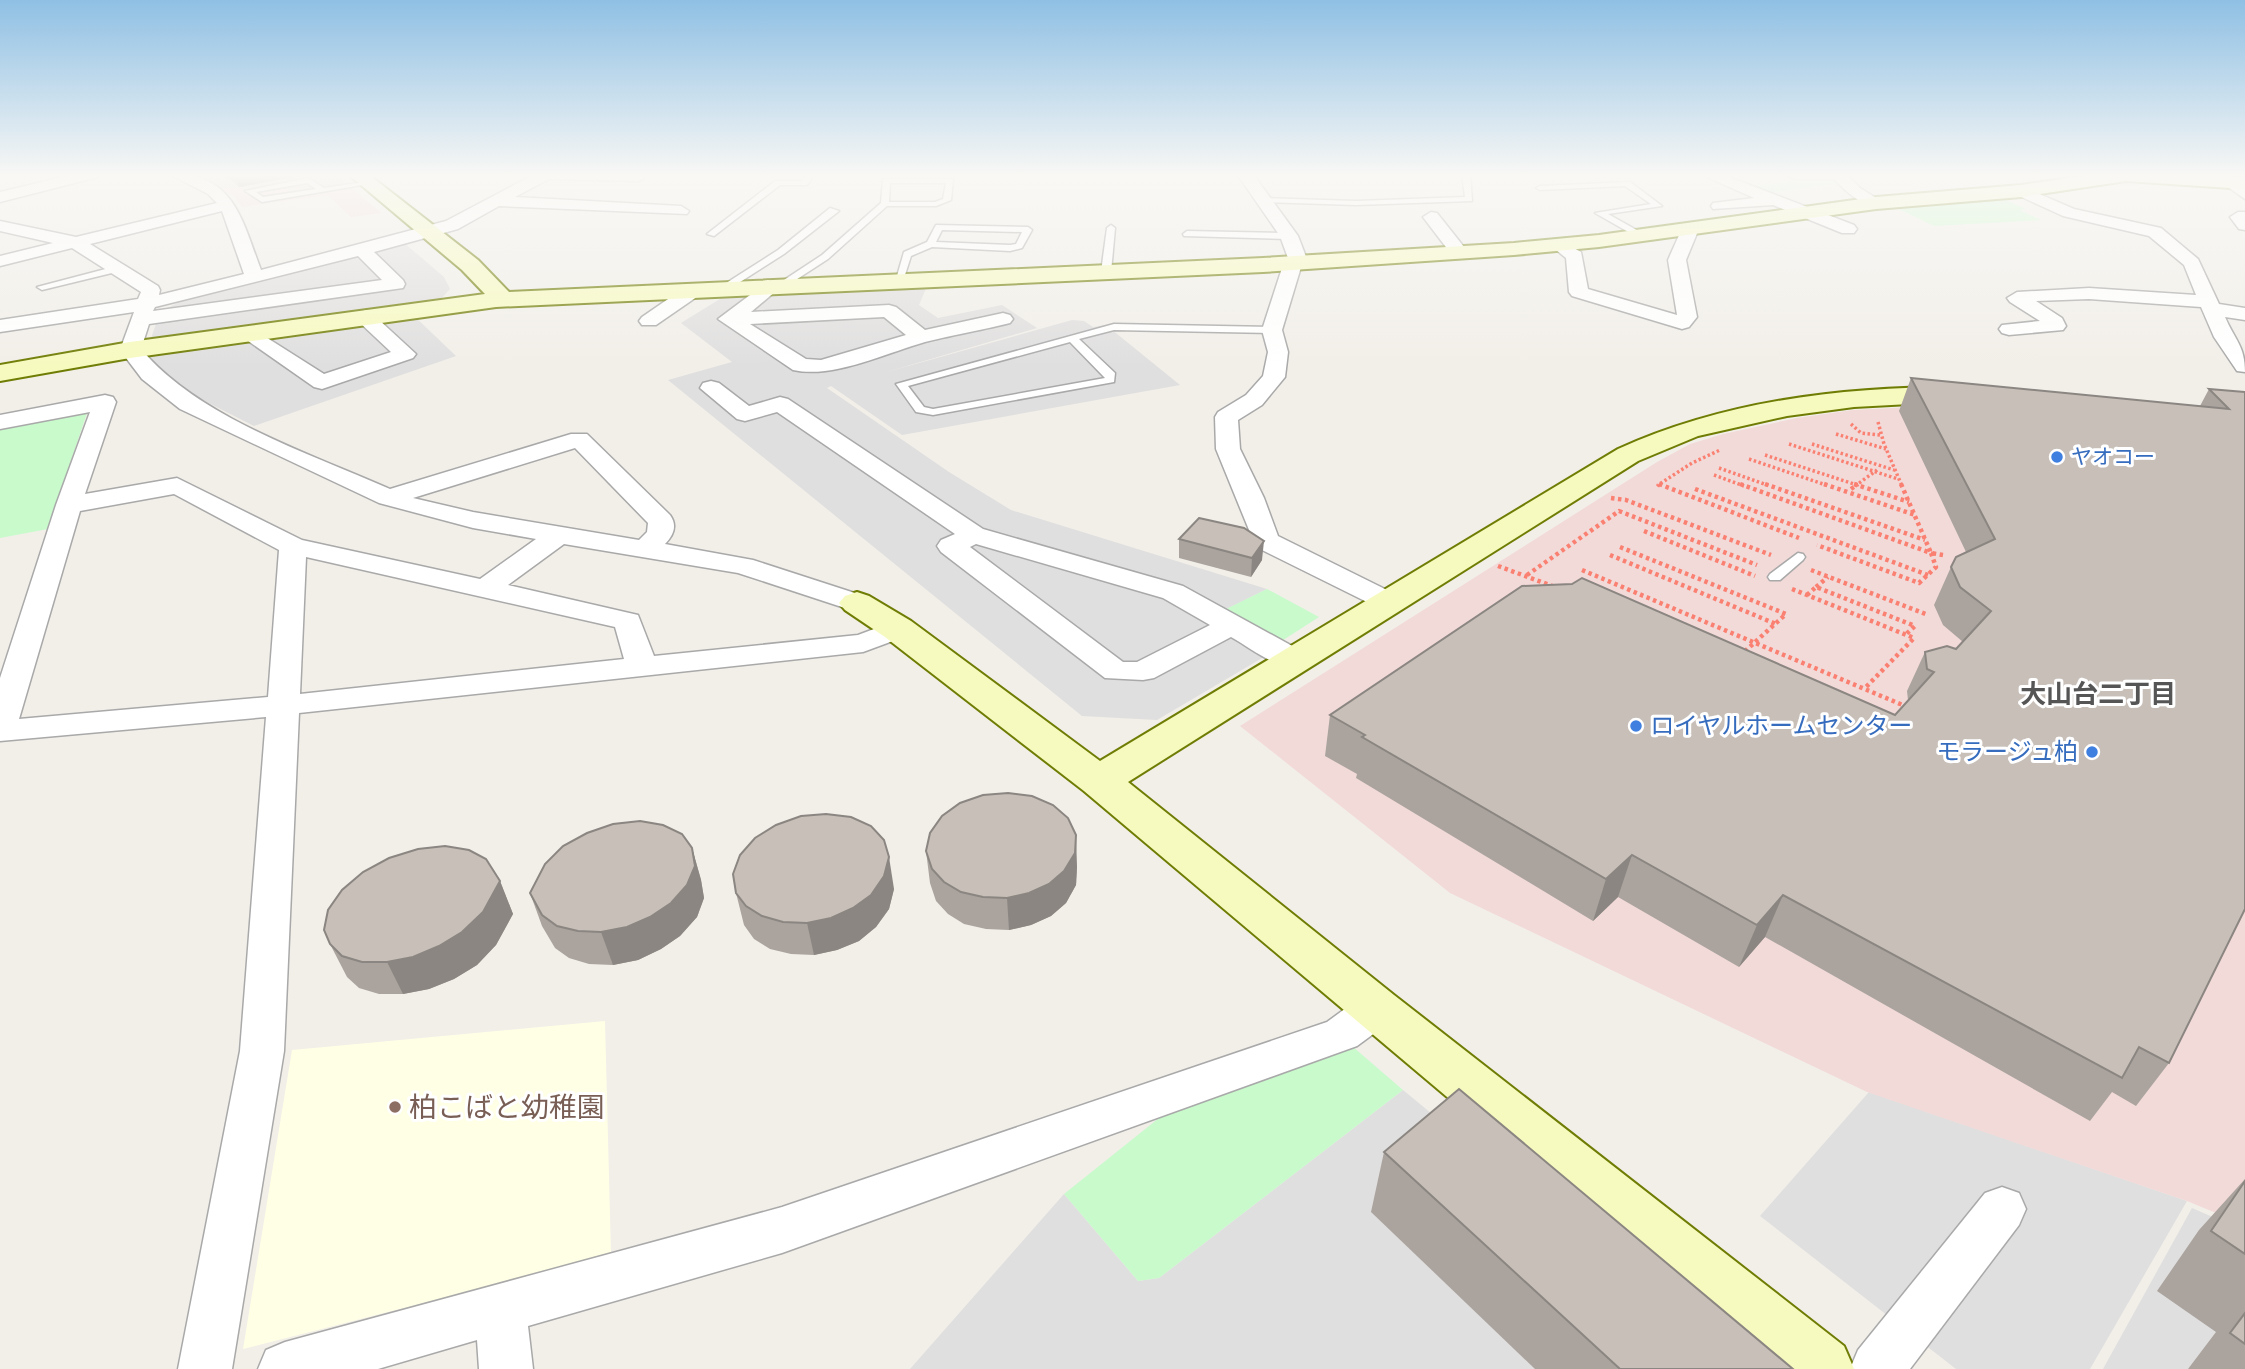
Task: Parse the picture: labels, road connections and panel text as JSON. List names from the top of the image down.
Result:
{
  "districts": ["大山台二丁目"],
  "places": [
    "ヤオコー",
    "ロイヤルホームセンター",
    "モラージュ柏",
    "柏こばと幼稚園"
  ]
}
